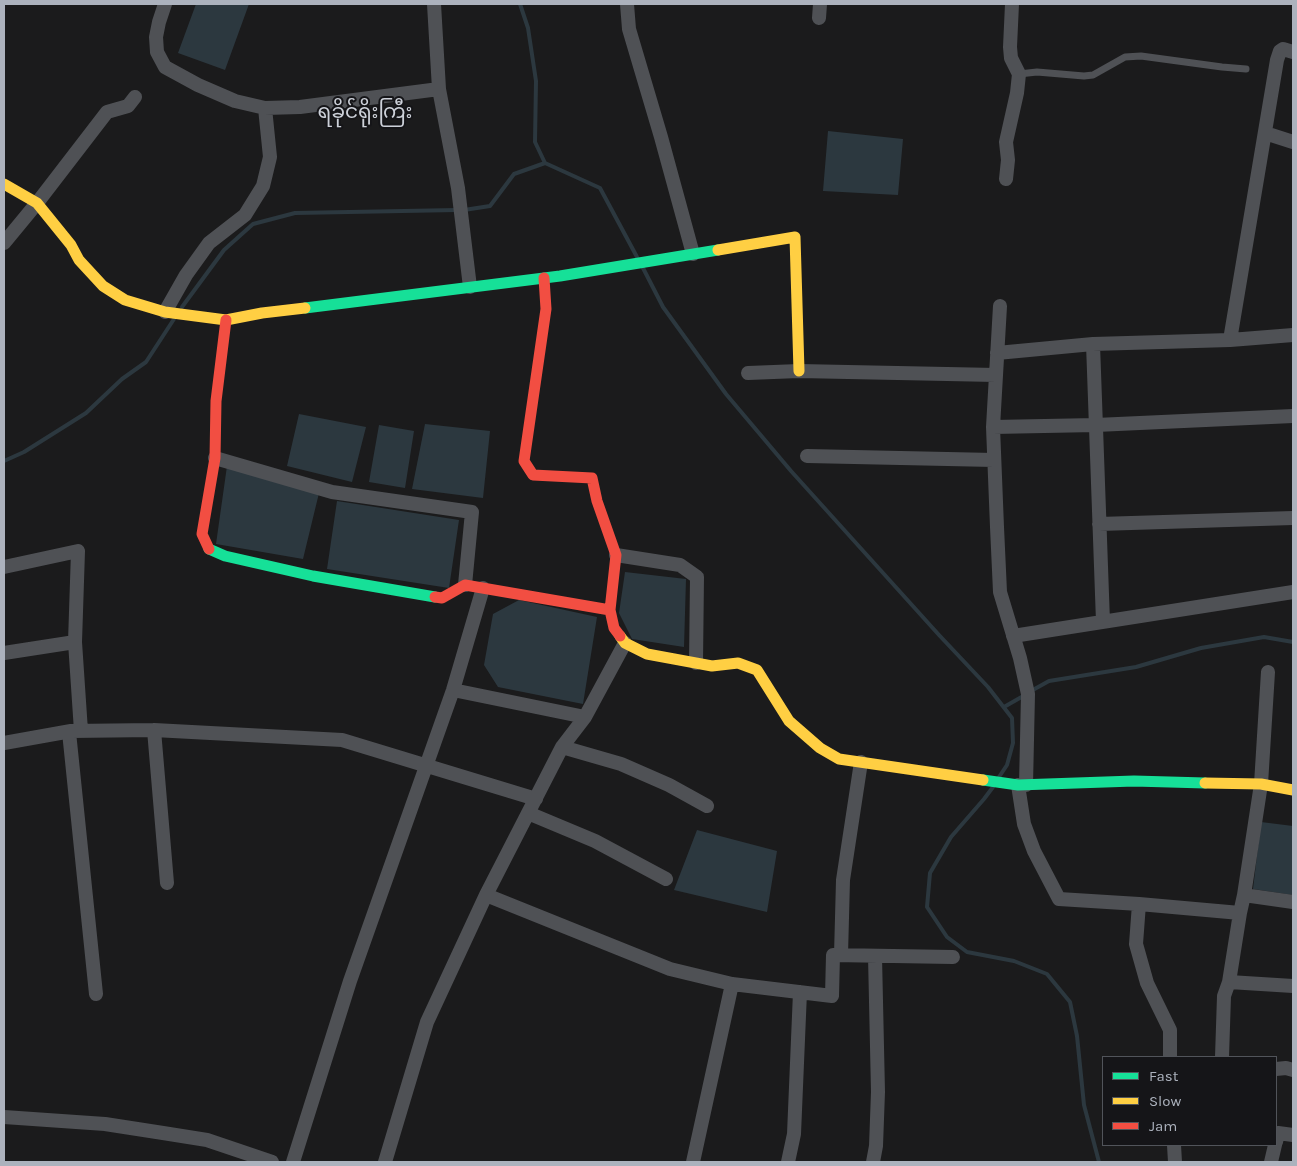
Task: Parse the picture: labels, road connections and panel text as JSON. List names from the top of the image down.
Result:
{
  "districts": ["ရခိုင်ရိုးကြီး"],
  "legend": ["Fast", "Slow", "Jam"]
}
